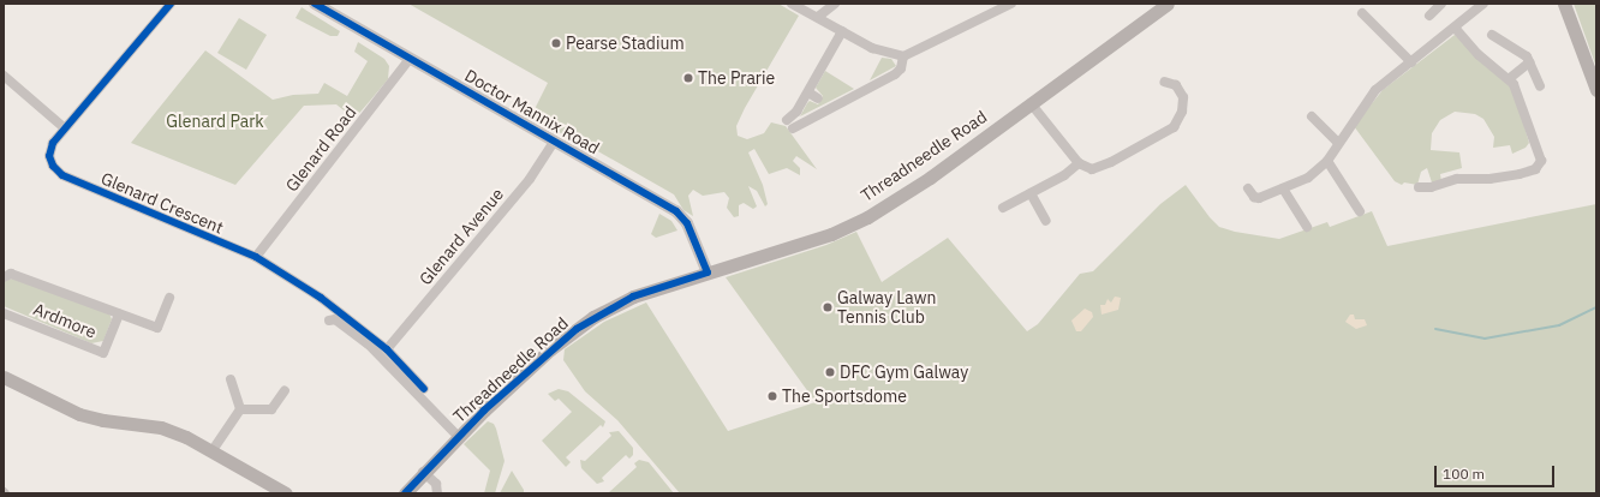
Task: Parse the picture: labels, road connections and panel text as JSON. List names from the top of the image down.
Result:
{
  "streets": {
    "main road": ["Threadneedle Road"],
    "street": [
      "Doctor Mannix Road",
      "Glenard Road",
      "Glenard Crescent",
      "Glenard Avenue",
      "Ardmore"
    ]
  },
  "crossings": [
    ["Doctor Mannix Road", "Glenard Road"],
    ["Doctor Mannix Road", "Threadneedle Road"],
    ["Doctor Mannix Road", "Glenard Avenue"],
    ["Glenard Road", "Glenard Crescent"],
    ["Glenard Crescent", "Glenard Avenue"]
  ],
  "parks": ["Glenard Park"],
  "places": [
    "Pearse Stadium",
    "The Prarie",
    "Galway Lawn Tennis Club",
    "DFC Gym Galway",
    "The Sportsdome"
  ],
  "scale_bar": "100 m"
}
